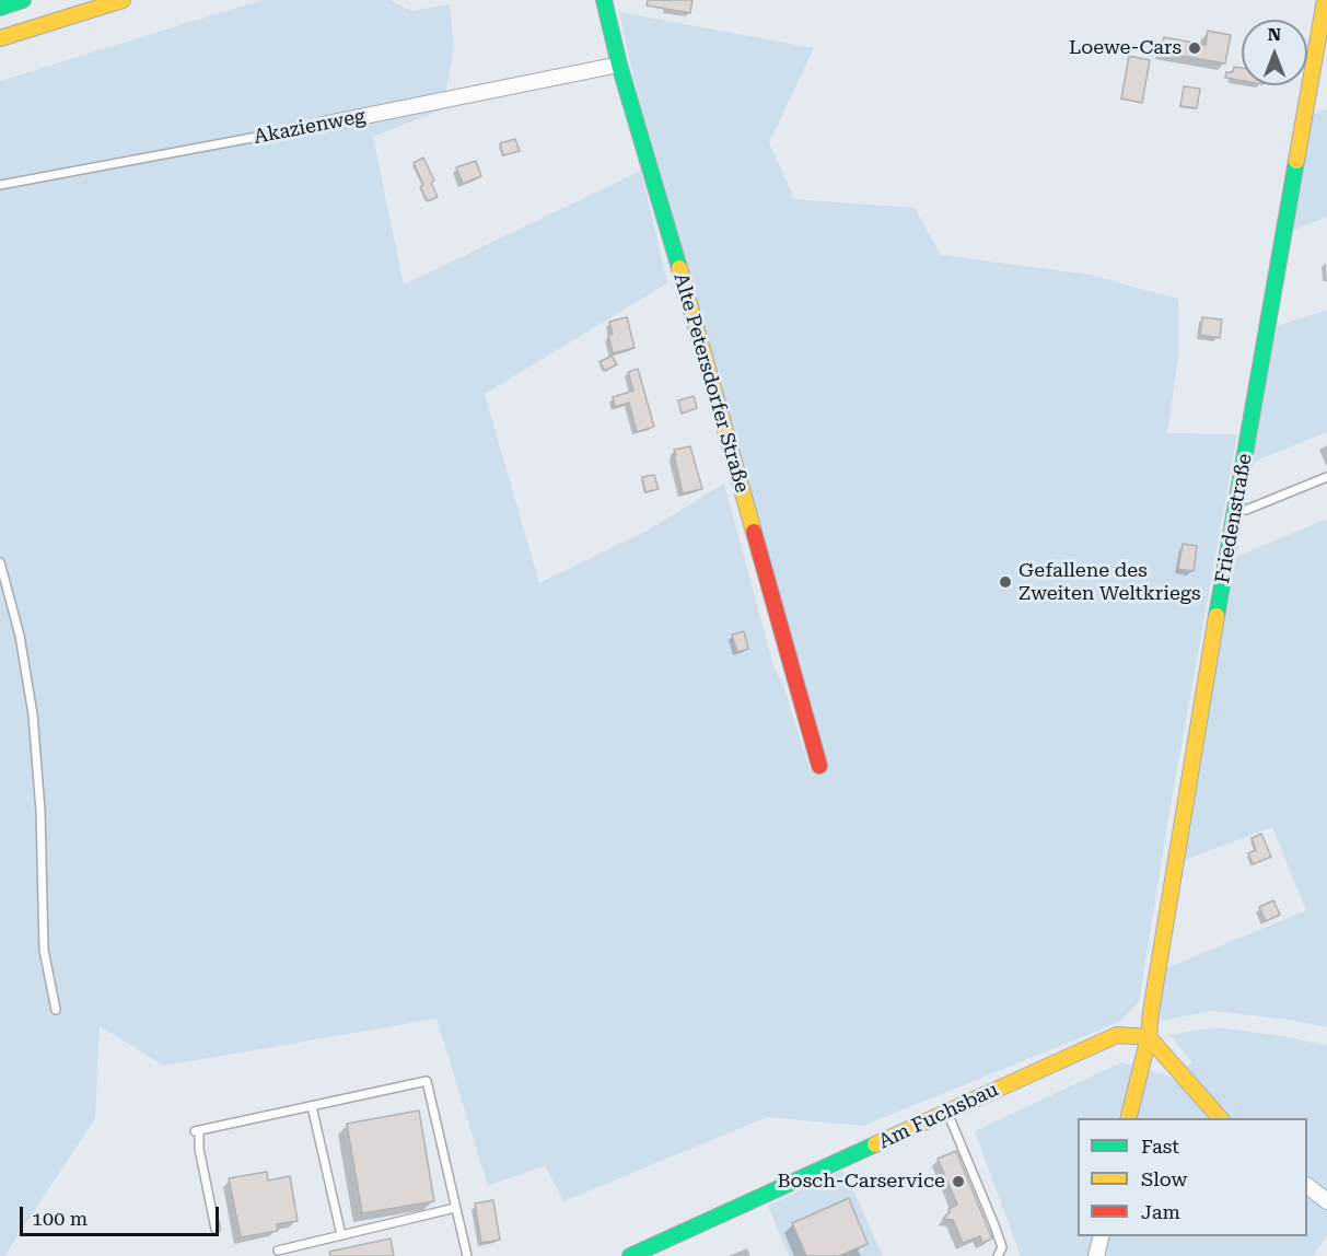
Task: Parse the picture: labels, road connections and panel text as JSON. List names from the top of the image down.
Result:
{
  "streets": {
    "main road": ["Alte Petersdorfer Straße", "Friedenstraße", "Am Fuchsbau"],
    "street": ["Akazienweg"]
  },
  "crossings": [
    ["Akazienweg", "Alte Petersdorfer Straße"],
    ["Friedenstraße", "Am Fuchsbau"]
  ],
  "places": ["Loewe-Cars", "Gefallene des Zweiten Weltkriegs", "Bosch-Carservice"],
  "legend": ["Fast", "Slow", "Jam"],
  "scale_bar": "100 m",
  "north": "top"
}
